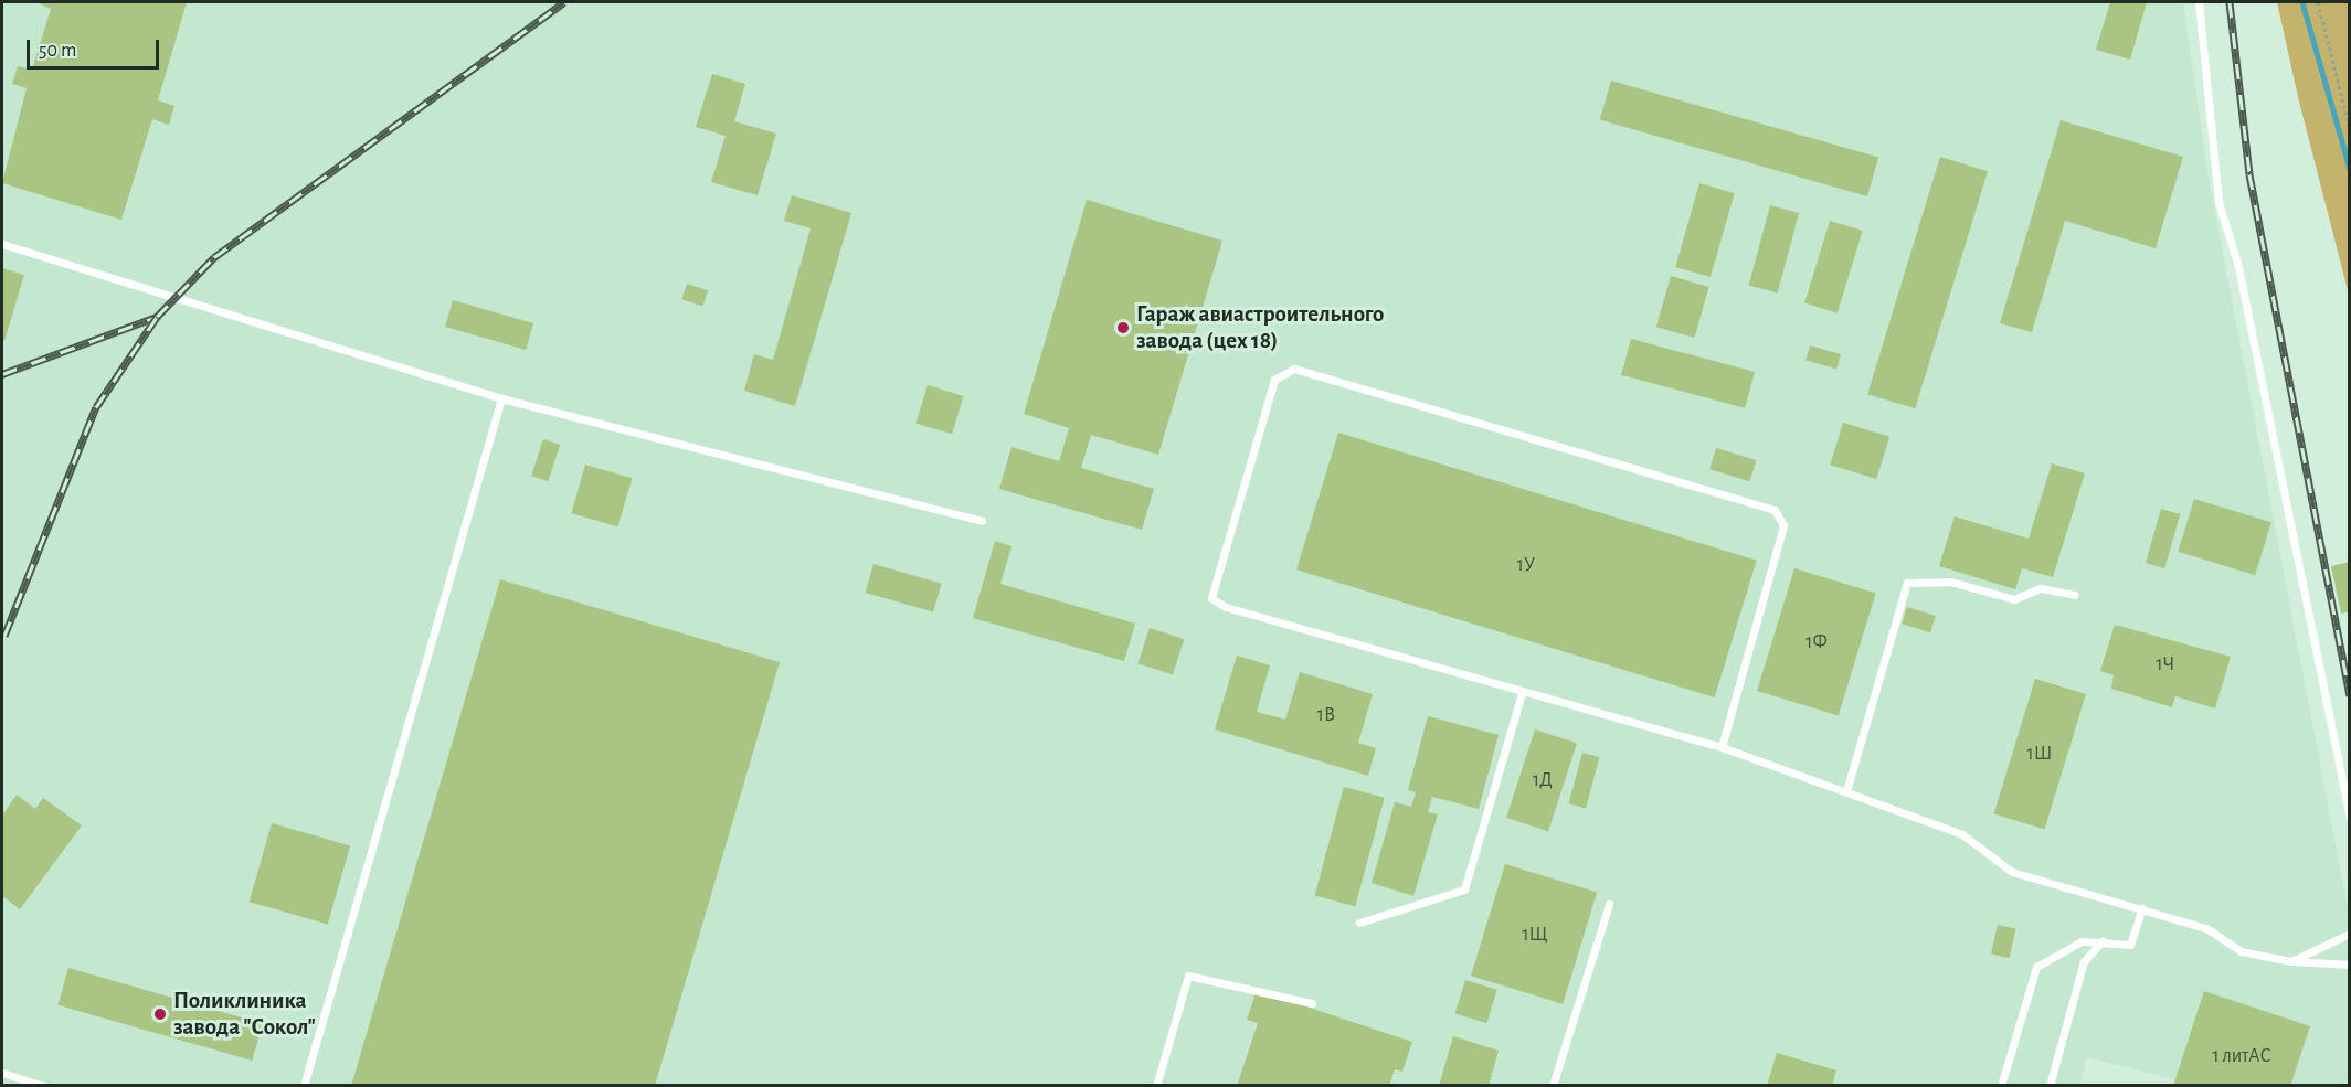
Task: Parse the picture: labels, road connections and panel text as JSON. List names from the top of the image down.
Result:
{
  "places": ["Гараж авиастроительного завода (цех 18)", "Поликлиника завода \"Сокол\""],
  "house_numbers": [
    "1У",
    "1Ф",
    "1Ч",
    "1В",
    "1Ш",
    "1Д",
    "1Щ",
    "1 литАС"
  ],
  "scale_bar": "50 m"
}
